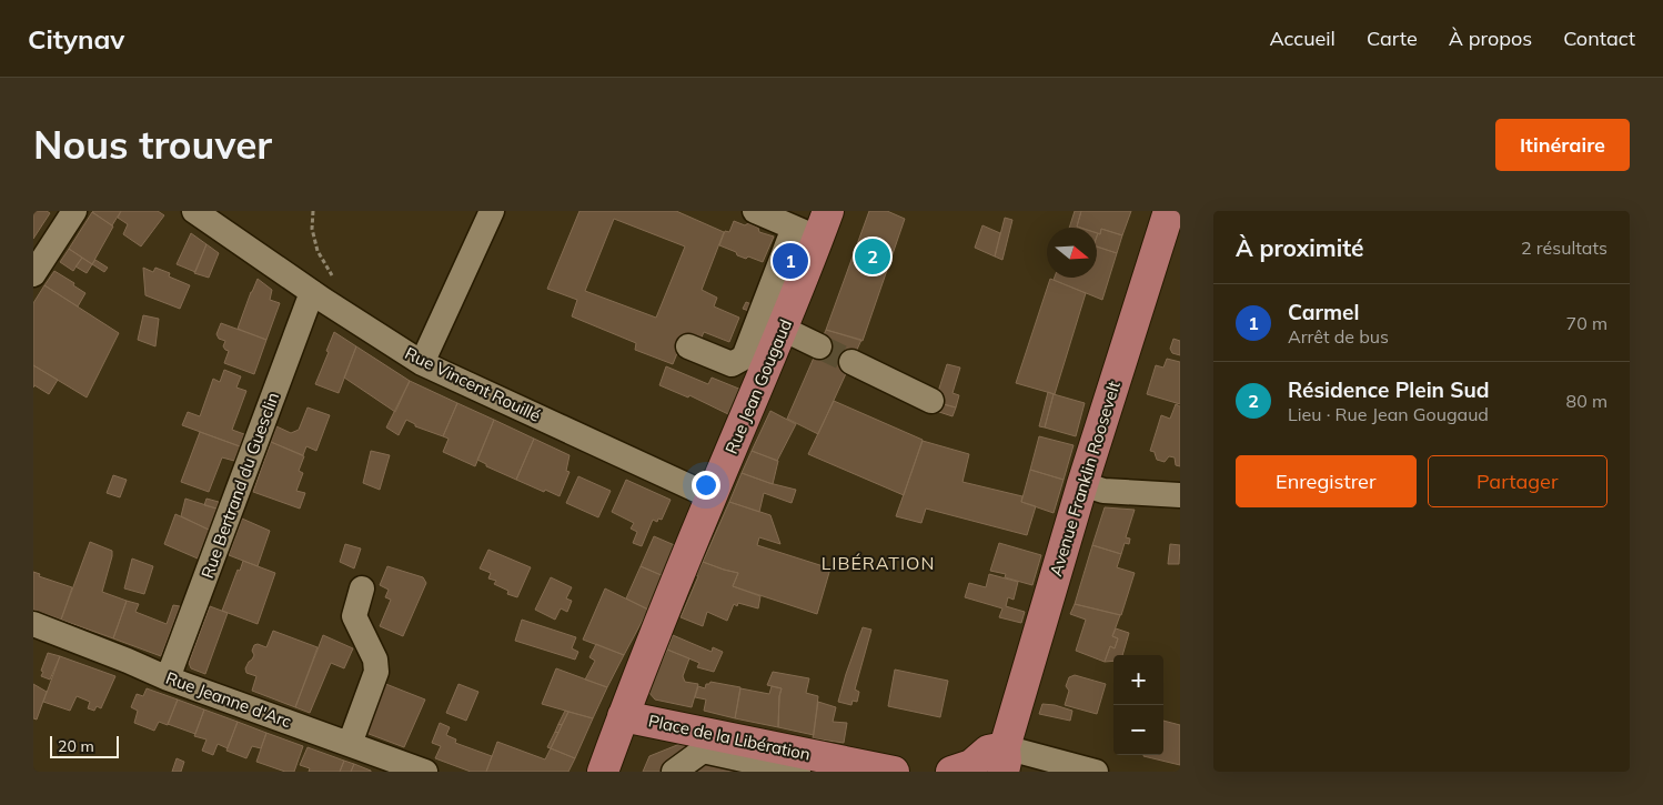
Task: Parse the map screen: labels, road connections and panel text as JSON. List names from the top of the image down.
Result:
{
  "streets": {
    "main road": ["Rue Jean Gougaud", "Avenue Franklin Roosevelt", "Place de la Libération"],
    "street": ["Rue Vincent Rouillé", "Rue Bertrand du Guesclin", "Rue Jeanne d'Arc"]
  },
  "crossings": [
    ["Rue Vincent Rouillé", "Rue Jean Gougaud"],
    ["Rue Vincent Rouillé", "Rue Bertrand du Guesclin"],
    ["Rue Jean Gougaud", "Place de la Libération"],
    ["Rue Bertrand du Guesclin", "Rue Jeanne d'Arc"]
  ],
  "districts": ["LIBÉRATION"],
  "scale_bar": "20 m",
  "north": "right",
  "page": {
    "header": "Citynav",
    "nav": [
      "Accueil",
      "Carte",
      "À propos",
      "Contact"
    ],
    "buttons": [
      "Itinéraire",
      ["Enregistrer", "Partager"]
    ],
    "title": "Nous trouver",
    "heading": ["À proximité", "2 résultats"],
    "pins": ["2", "1"],
    "list": [
      {
        "mark": "1",
        "name": "Carmel",
        "note": "Arrêt de bus",
        "value": "70 m"
      },
      {
        "mark": "2",
        "name": "Résidence Plein Sud",
        "note": "Lieu · Rue Jean Gougaud",
        "value": "80 m"
      }
    ],
    "map_buttons": ["+", "−"],
    "scale": "20 m"
  }
}
